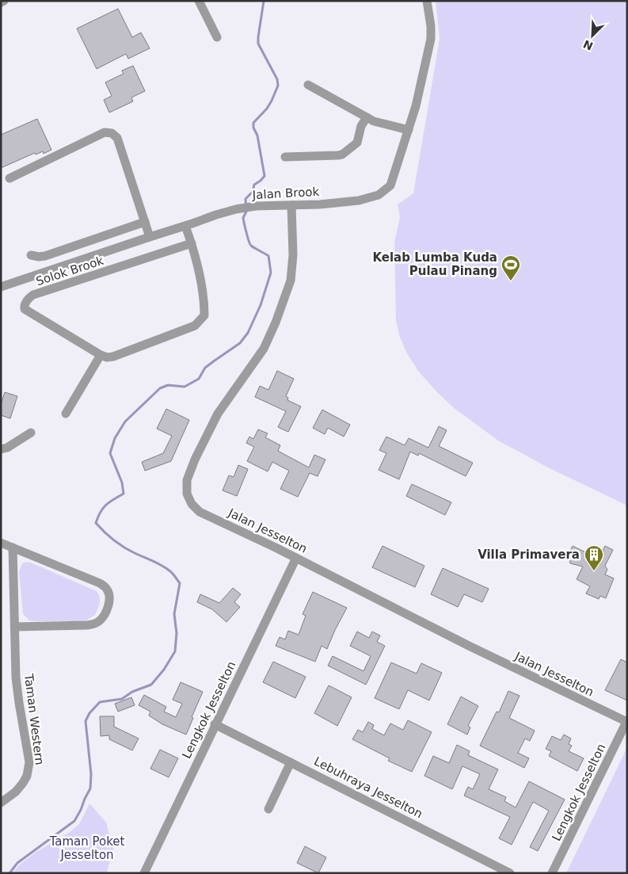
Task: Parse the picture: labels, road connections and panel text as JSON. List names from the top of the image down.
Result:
{
  "streets": {
    "street": [
      "Jalan Brook",
      "Solok Brook",
      "Jalan Jesselton",
      "Lengkok Jesselton",
      "Taman Western",
      "Lebuhraya Jesselton"
    ]
  },
  "crossings": [
    ["Jalan Brook", "Jalan Jesselton"],
    ["Jalan Jesselton", "Lengkok Jesselton"],
    ["Lengkok Jesselton", "Lebuhraya Jesselton"]
  ],
  "parks": ["Taman Poket Jesselton"],
  "places": {
    "sports": ["Kelab Lumba Kuda Pulau Pinang"],
    "building": ["Villa Primavera"]
  },
  "north": "bottom left"
}
